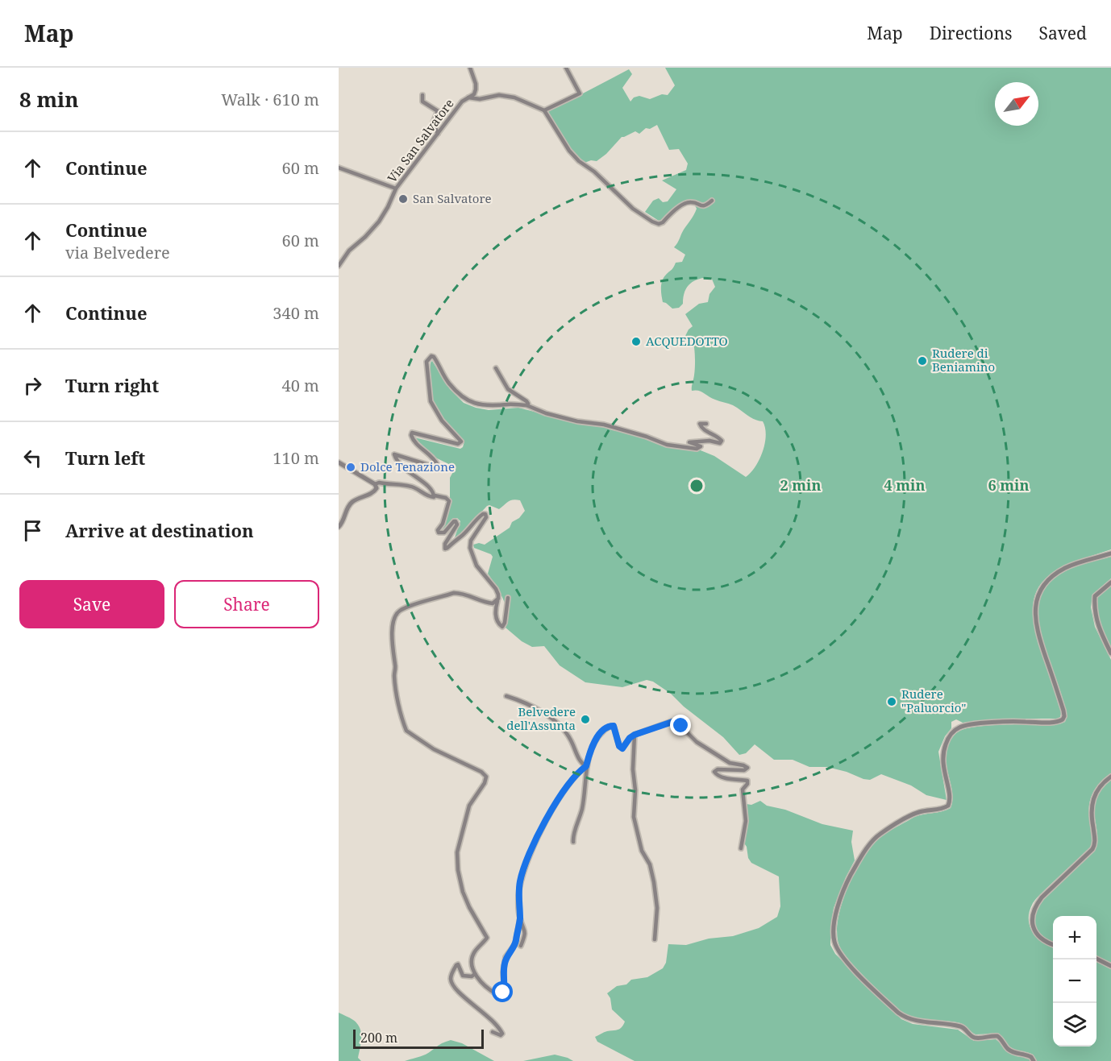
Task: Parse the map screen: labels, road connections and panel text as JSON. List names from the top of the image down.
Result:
{
  "streets": {
    "street": ["Via San Salvatore"]
  },
  "places": [
    "San Salvatore",
    "ACQUEDOTTO",
    "Rudere di Beniamino",
    "Dolce Tenazione",
    "Rudere \"Paluorcio\"",
    "Belvedere dell'Assunta"
  ],
  "scale_bar": "200 m",
  "north": "top right",
  "page": {
    "header": "Map",
    "nav": ["Map", "Directions", "Saved"],
    "heading": ["8 min", "Walk · 610 m"],
    "list": [
      ["Continue", "60 m"],
      ["Continue", "via Belvedere", "60 m"],
      ["Continue", "340 m"],
      ["Turn right", "40 m"],
      ["Turn left", "110 m"],
      "Arrive at destination"
    ],
    "buttons": ["Save", "Share"],
    "map_buttons": ["+", "−"],
    "scale": "200 m"
  },
  "rings": ["2 min", "4 min", "6 min"]
}
